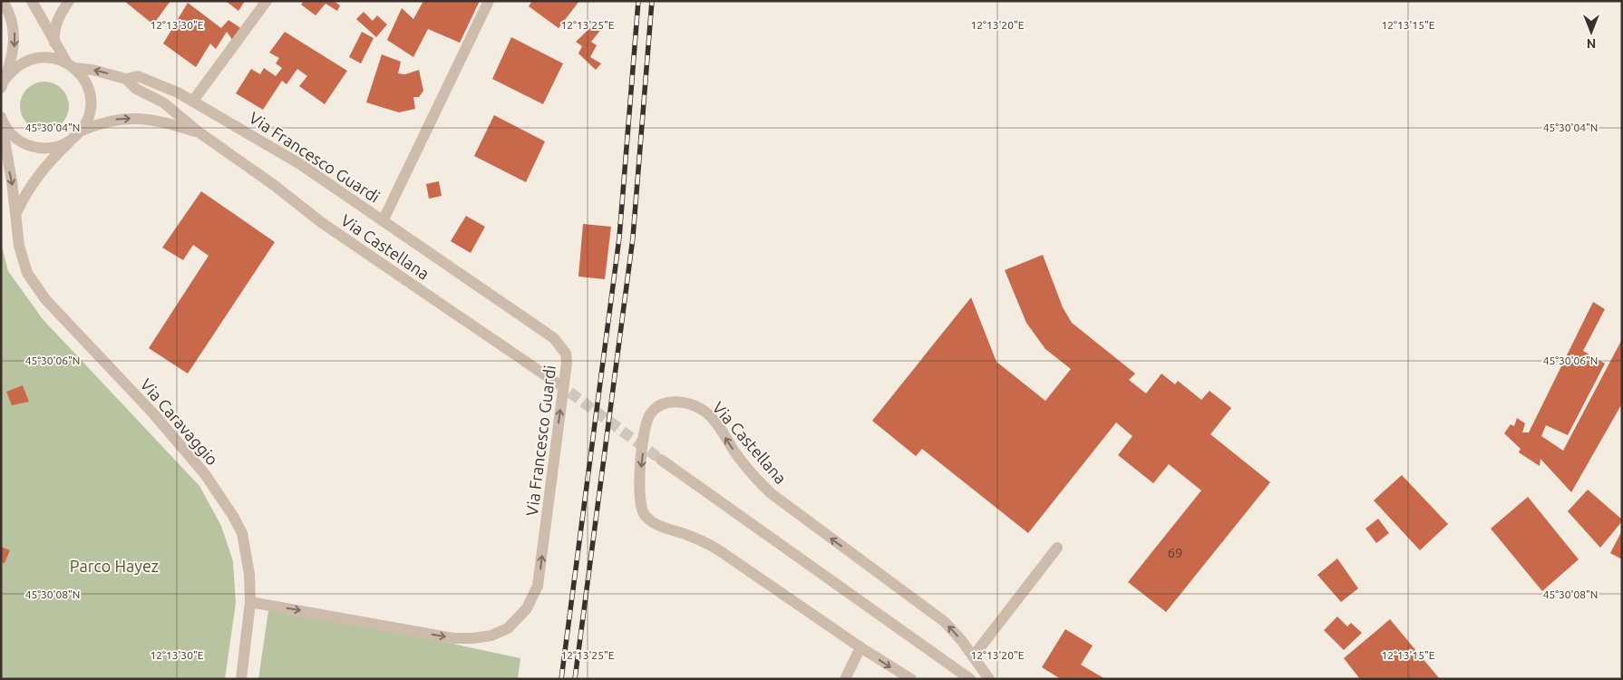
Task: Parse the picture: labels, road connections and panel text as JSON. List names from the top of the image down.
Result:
{
  "streets": {
    "street": ["Via Francesco Guardi", "Via Castellana", "Via Caravaggio"]
  },
  "crossings": [
    ["Via Francesco Guardi", "Via Castellana"],
    ["Via Francesco Guardi", "Via Caravaggio"],
    ["Via Castellana", "Via Caravaggio"]
  ],
  "parks": ["Parco Hayez"],
  "house_numbers": ["69"],
  "north": "bottom",
  "coordinates": [
    "12°13'30\"E",
    "12°13'25\"E",
    "12°13'20\"E",
    "12°13'15\"E",
    "45°30'04\"N",
    "45°30'06\"N",
    "45°30'08\"N"
  ]
}
